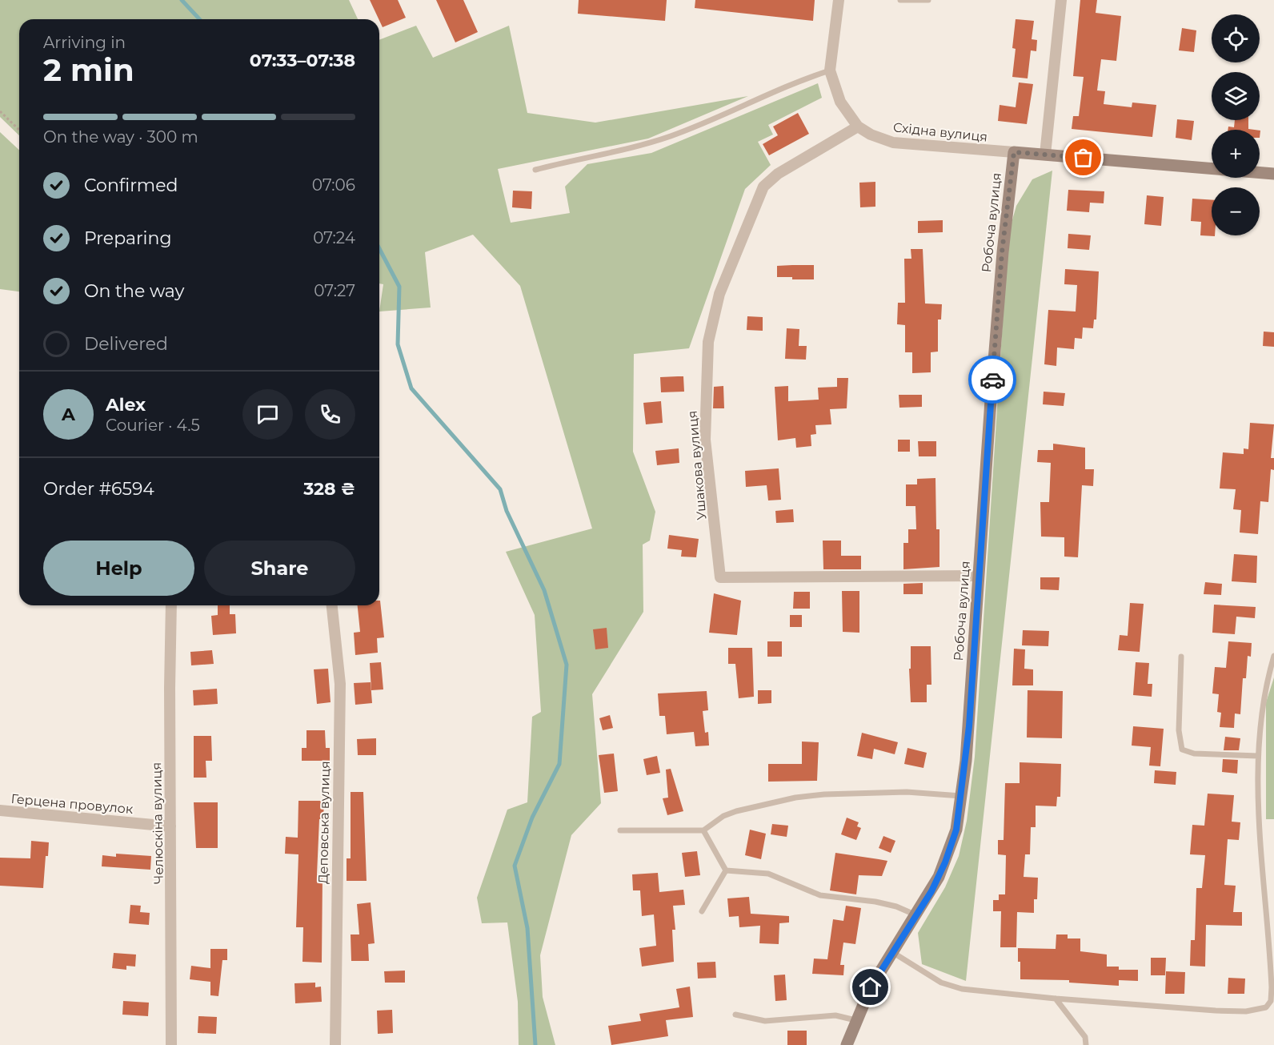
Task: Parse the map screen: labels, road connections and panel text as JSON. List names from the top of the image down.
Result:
{
  "streets": {
    "street": [
      "Східна вулиця",
      "Робоча вулиця",
      "Ушакова вулиця",
      "Герцена провулок",
      "Деповська вулиця",
      "Челюскіна вулиця"
    ]
  },
  "crossings": [
    ["Східна вулиця", "Робоча вулиця"],
    ["Східна вулиця", "Ушакова вулиця"],
    ["Робоча вулиця", "Ушакова вулиця"],
    ["Герцена провулок", "Челюскіна вулиця"]
  ],
  "page": {
    "map_buttons": ["+", "−"],
    "heading": ["2 min", "Arriving in", "07:33–07:38"],
    "panel": [
      "Alex",
      "Courier · 4.5",
      "Order #6594",
      "328 ₴"
    ],
    "bar": "On the way · 300 m",
    "list": [
      ["Confirmed", "07:06"],
      ["Preparing", "07:24"],
      ["On the way", "07:27"],
      "Delivered"
    ],
    "round": "A",
    "buttons": ["Help", "Share"]
  }
}
